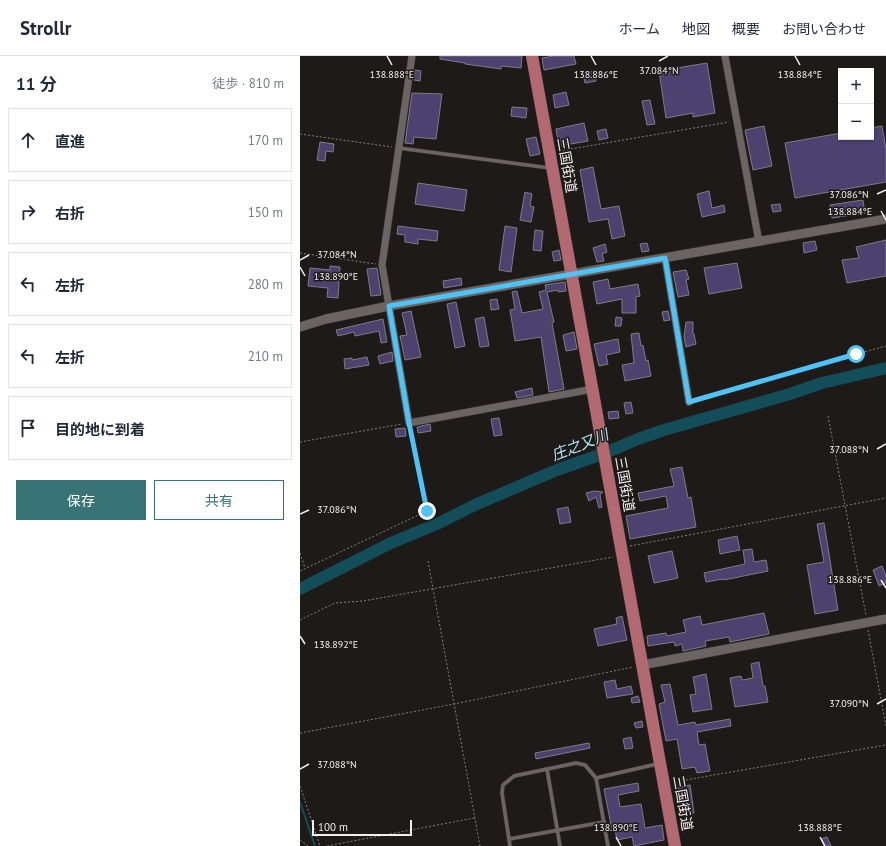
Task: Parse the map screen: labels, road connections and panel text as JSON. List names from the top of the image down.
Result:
{
  "streets": {
    "highway": ["三国街道"]
  },
  "water": ["庄之又川"],
  "scale_bar": "100 m",
  "page": {
    "header": "Strollr",
    "nav": [
      "ホーム",
      "地図",
      "概要",
      "お問い合わせ"
    ],
    "heading": ["11 分", "徒歩 · 810 m"],
    "map_buttons": ["+", "−"],
    "list": [
      ["直進", "170 m"],
      ["右折", "150 m"],
      ["左折", "280 m"],
      ["左折", "210 m"],
      "目的地に到着"
    ],
    "buttons": ["保存", "共有"],
    "scale": "100 m"
  },
  "coordinates": [
    "37.084°N",
    "138.888°E",
    "138.886°E",
    "138.884°E",
    "37.086°N",
    "138.890°E",
    "37.088°N",
    "138.892°E",
    "37.090°N"
  ]
}
